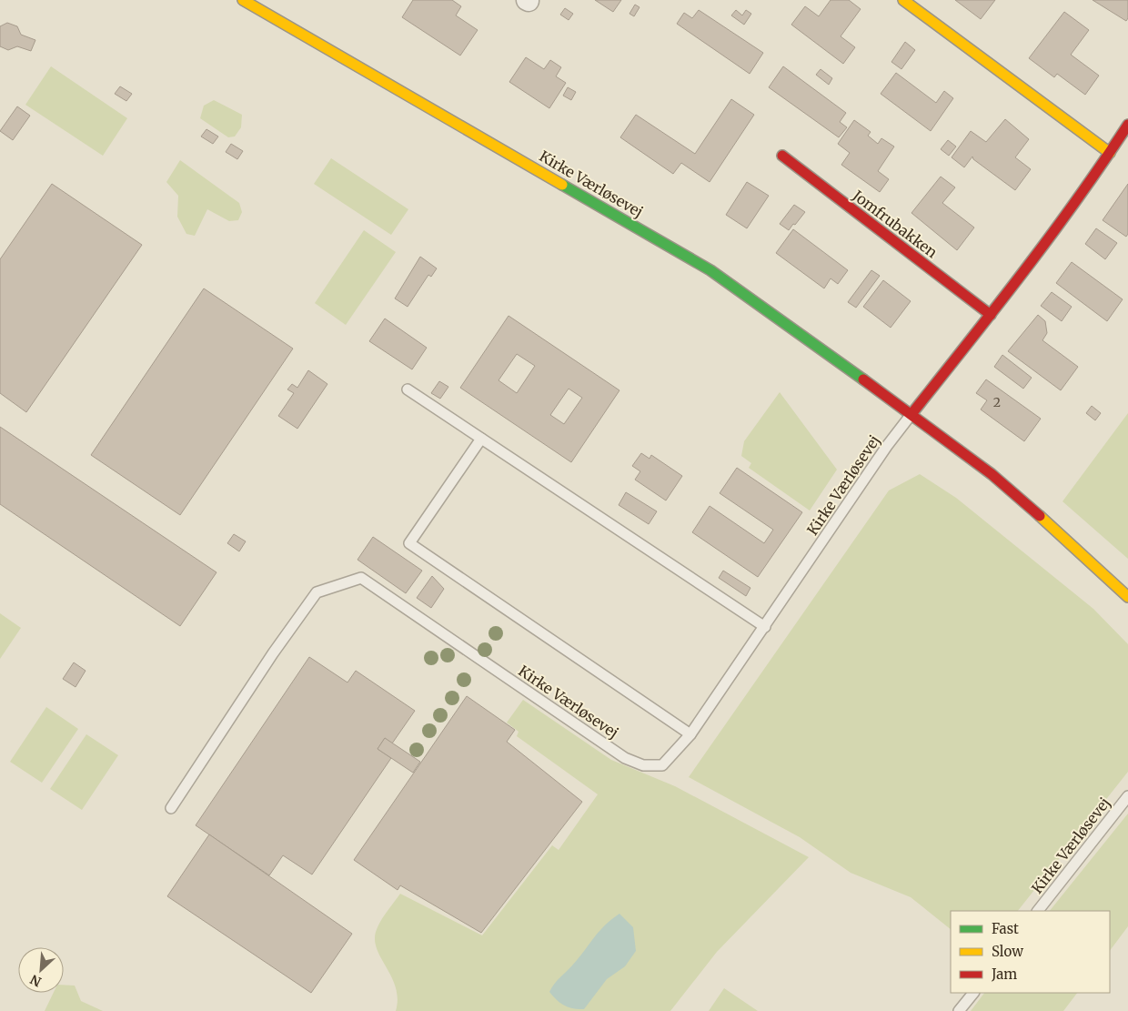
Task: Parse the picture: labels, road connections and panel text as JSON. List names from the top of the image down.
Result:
{
  "streets": {
    "street": ["Kirke Værløsevej", "Jomfrubakken"]
  },
  "house_numbers": ["2"],
  "legend": ["Fast", "Slow", "Jam"],
  "north": "bottom left"
}
